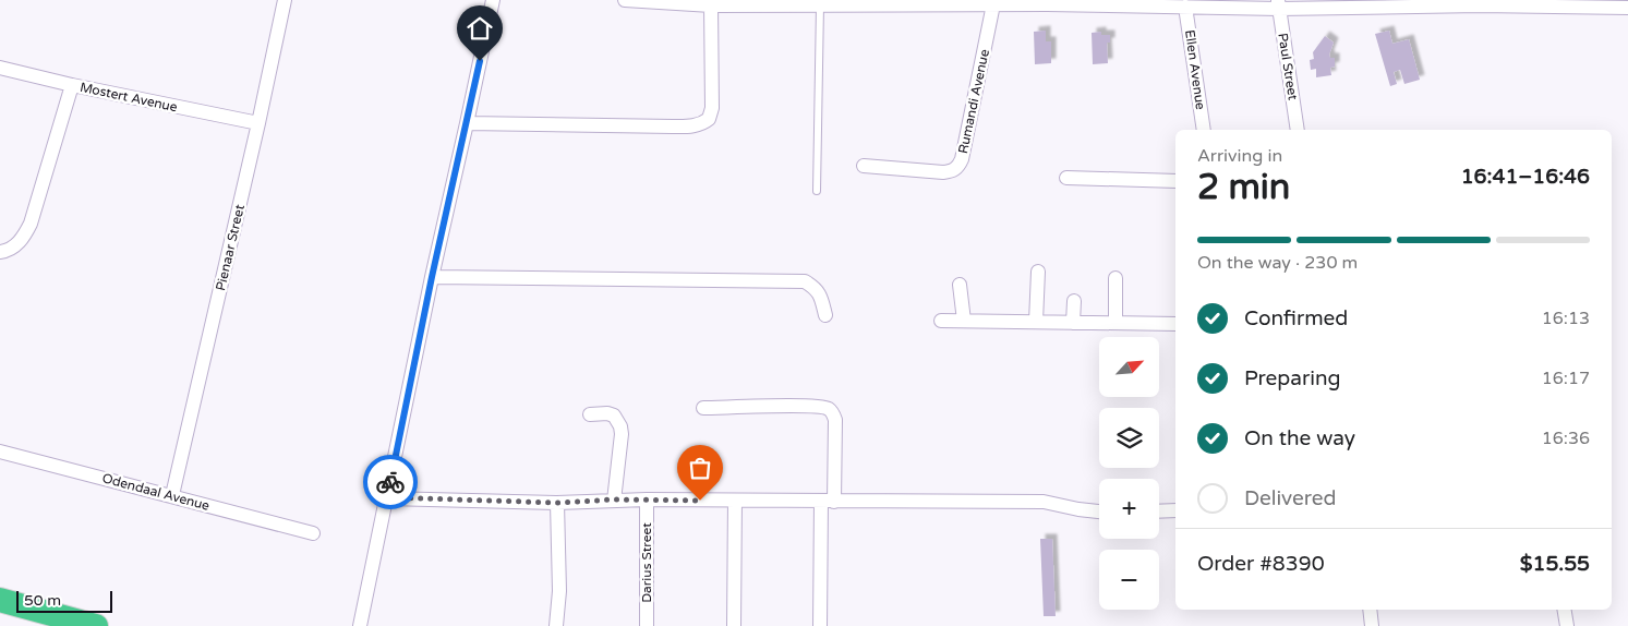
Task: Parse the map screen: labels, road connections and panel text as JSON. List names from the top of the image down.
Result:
{
  "streets": {
    "street": [
      "Paul Street",
      "Ellen Avenue",
      "Mostert Avenue",
      "Rumandi Avenue",
      "Pienaar Street",
      "Odendaal Avenue",
      "Darius Street"
    ]
  },
  "crossings": [
    ["Mostert Avenue", "Pienaar Street"],
    ["Pienaar Street", "Odendaal Avenue"]
  ],
  "scale_bar": "50 m",
  "north": "top right",
  "page": {
    "heading": ["2 min", "Arriving in", "16:41–16:46"],
    "panel": ["Order #8390", "$15.55"],
    "bar": "On the way · 230 m",
    "list": [
      ["Confirmed", "16:13"],
      ["Preparing", "16:17"],
      ["On the way", "16:36"],
      "Delivered"
    ],
    "map_buttons": ["+", "−"],
    "scale": "50 m"
  }
}
